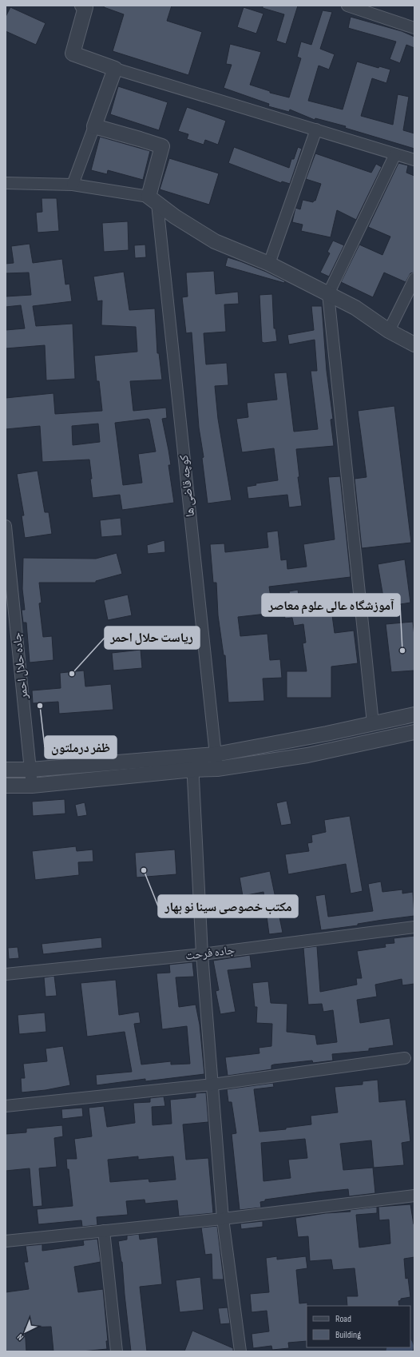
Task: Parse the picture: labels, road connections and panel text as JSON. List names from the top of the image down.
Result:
{
  "streets": {
    "street": ["کوچه قاضی ها", "جاده حلال احمر", "جاده فرحت"]
  },
  "places": [
    "آموزشگاه عالی علوم معاصر",
    "ریاست حلال احمر",
    "ظفر درملتون",
    "مکتب خصوصی سینا نو بهار"
  ],
  "legend": ["Road", "Building"],
  "north": "bottom left"
}
